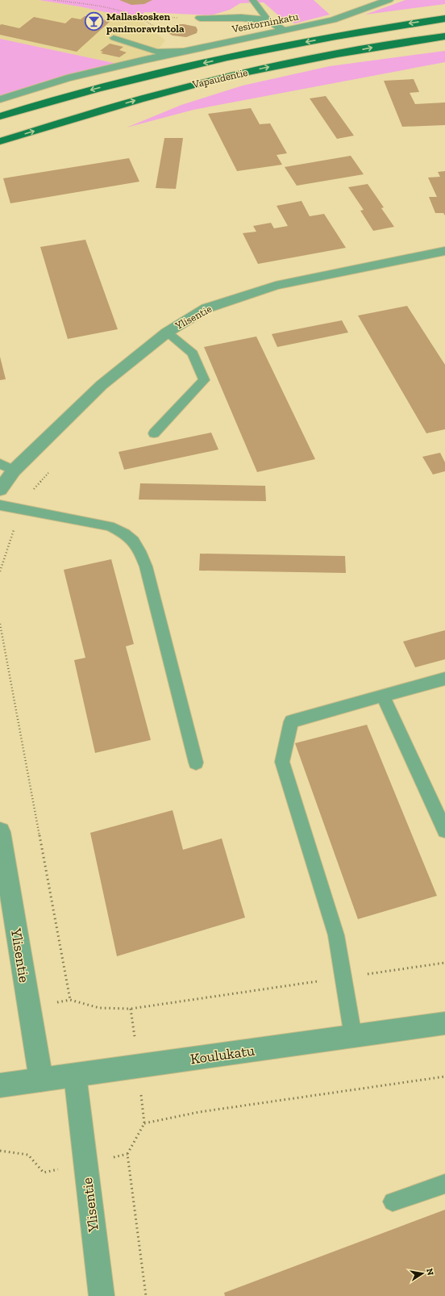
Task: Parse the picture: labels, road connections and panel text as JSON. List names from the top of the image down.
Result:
{
  "streets": {
    "main road": ["Vapaudentie"],
    "street": ["Vesitorninkatu", "Ylisentie", "Koulukatu"]
  },
  "crossings": [
    ["Ylisentie", "Koulukatu"]
  ],
  "places": {
    "bar": ["Mallaskosken panimoravintola"]
  },
  "north": "right"
}
